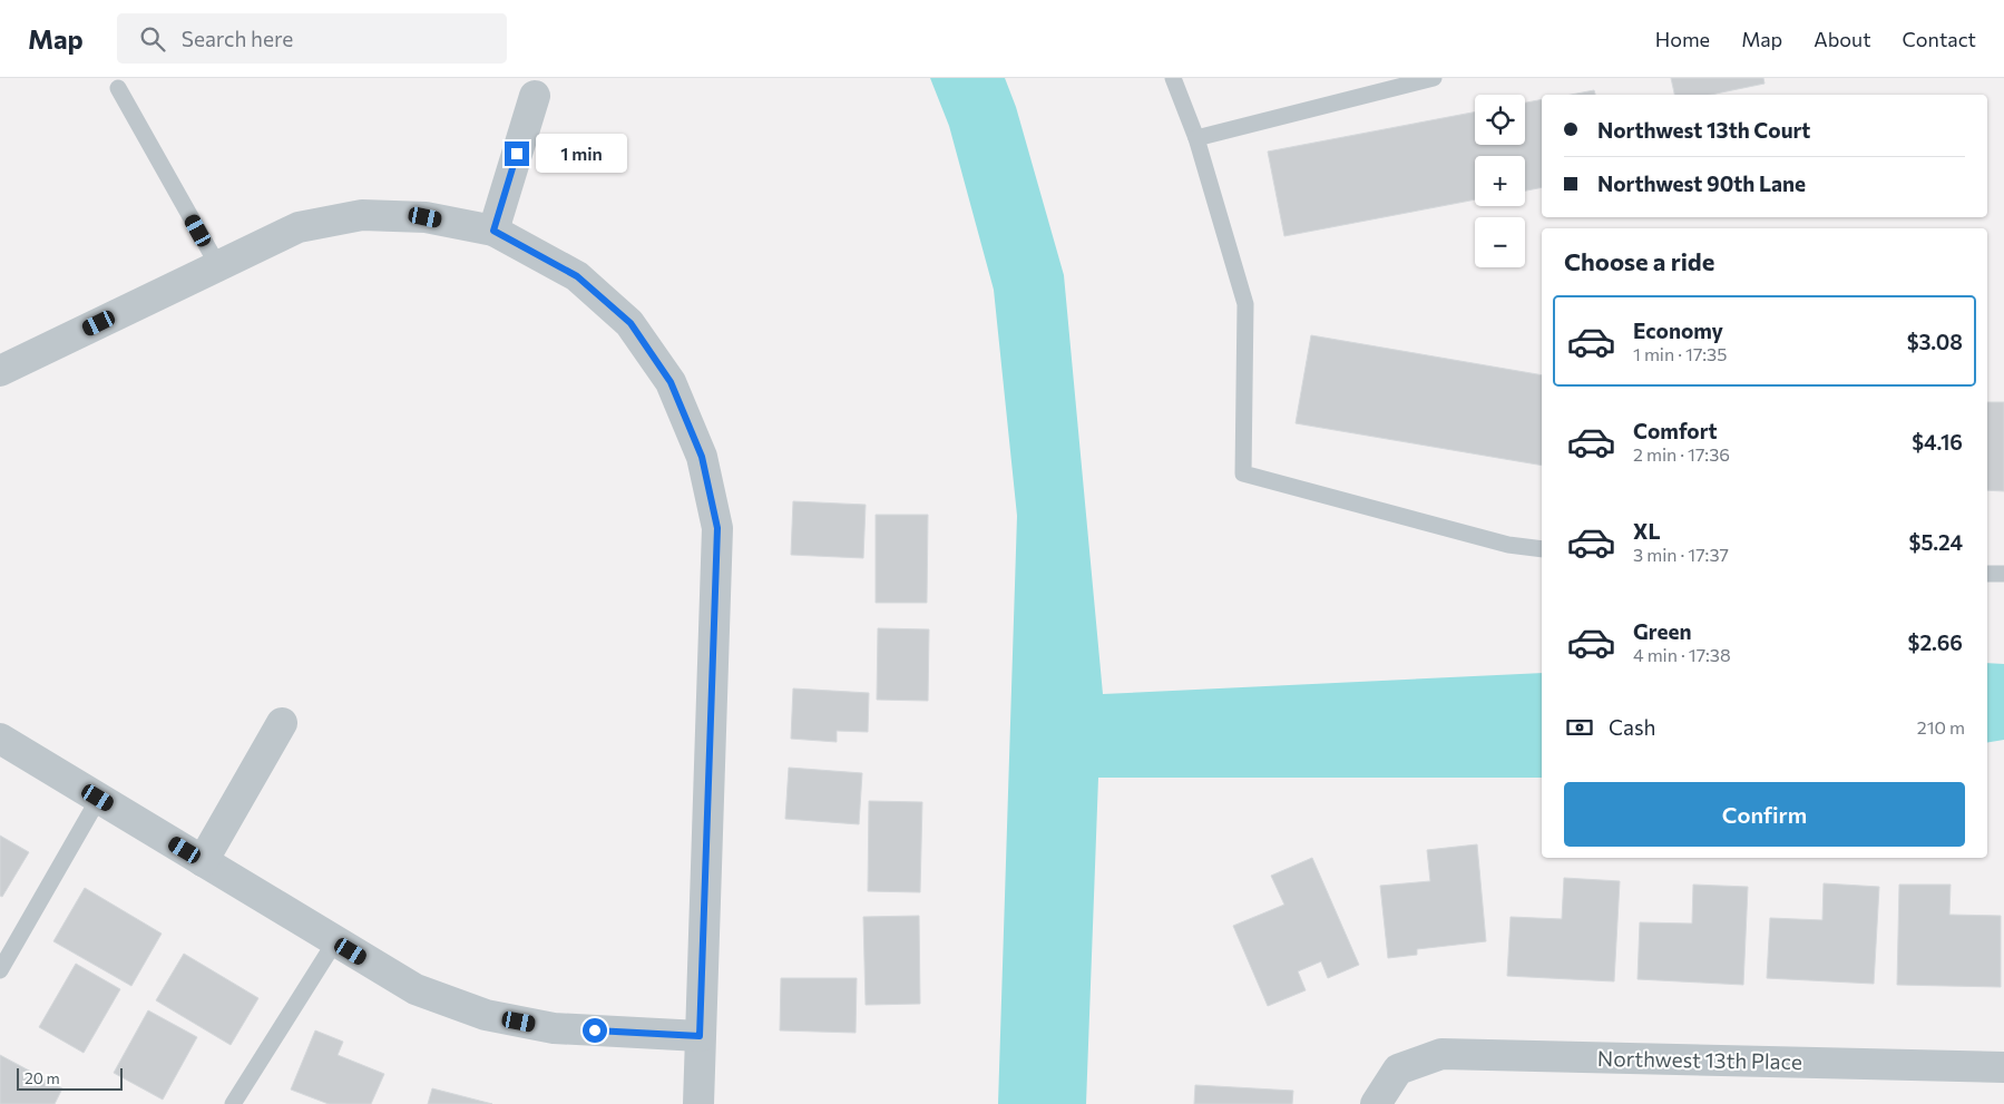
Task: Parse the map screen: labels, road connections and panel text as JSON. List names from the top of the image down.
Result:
{
  "streets": {
    "street": ["Northwest 13th Place"]
  },
  "scale_bar": "20 m",
  "page": {
    "header": "Map",
    "search": "Search here",
    "nav": [
      "Home",
      "Map",
      "About",
      "Contact"
    ],
    "map_buttons": ["+", "−"],
    "banner": ["Northwest 13th Court", "Northwest 90th Lane"],
    "bubble": "1 min",
    "heading": "Choose a ride",
    "list": [
      {
        "name": "Economy",
        "note": "1 min · 17:35",
        "value": "$3.08"
      },
      {
        "name": "Comfort",
        "note": "2 min · 17:36",
        "value": "$4.16"
      },
      {
        "name": "XL",
        "note": "3 min · 17:37",
        "value": "$5.24"
      },
      {
        "name": "Green",
        "note": "4 min · 17:38",
        "value": "$2.66"
      }
    ],
    "pay": ["Cash", "210 m"],
    "buttons": "Confirm",
    "scale": "20 m"
  }
}
